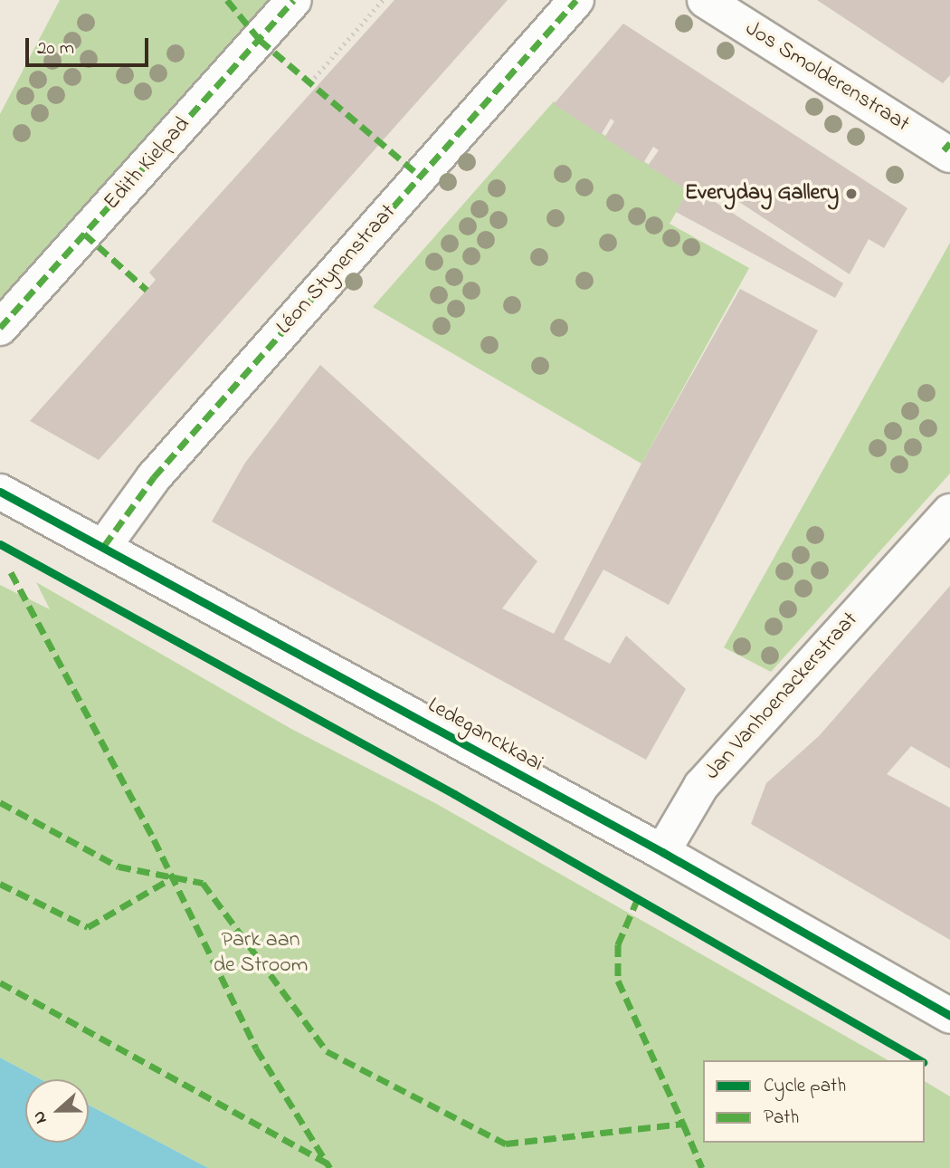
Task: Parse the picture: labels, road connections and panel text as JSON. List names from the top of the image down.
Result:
{
  "streets": {
    "street": [
      "Jos Smolderenstraat",
      "Edith Kielpad",
      "Léon Stynenstraat",
      "Jan Vanhoenackerstraat",
      "Ledeganckkaai"
    ]
  },
  "crossings": [
    ["Léon Stynenstraat", "Ledeganckkaai"],
    ["Jan Vanhoenackerstraat", "Ledeganckkaai"]
  ],
  "parks": ["Park aan de Stroom"],
  "places": ["Everyday Gallery"],
  "legend": ["Cycle path", "Path"],
  "scale_bar": "20 m",
  "north": "left"
}
